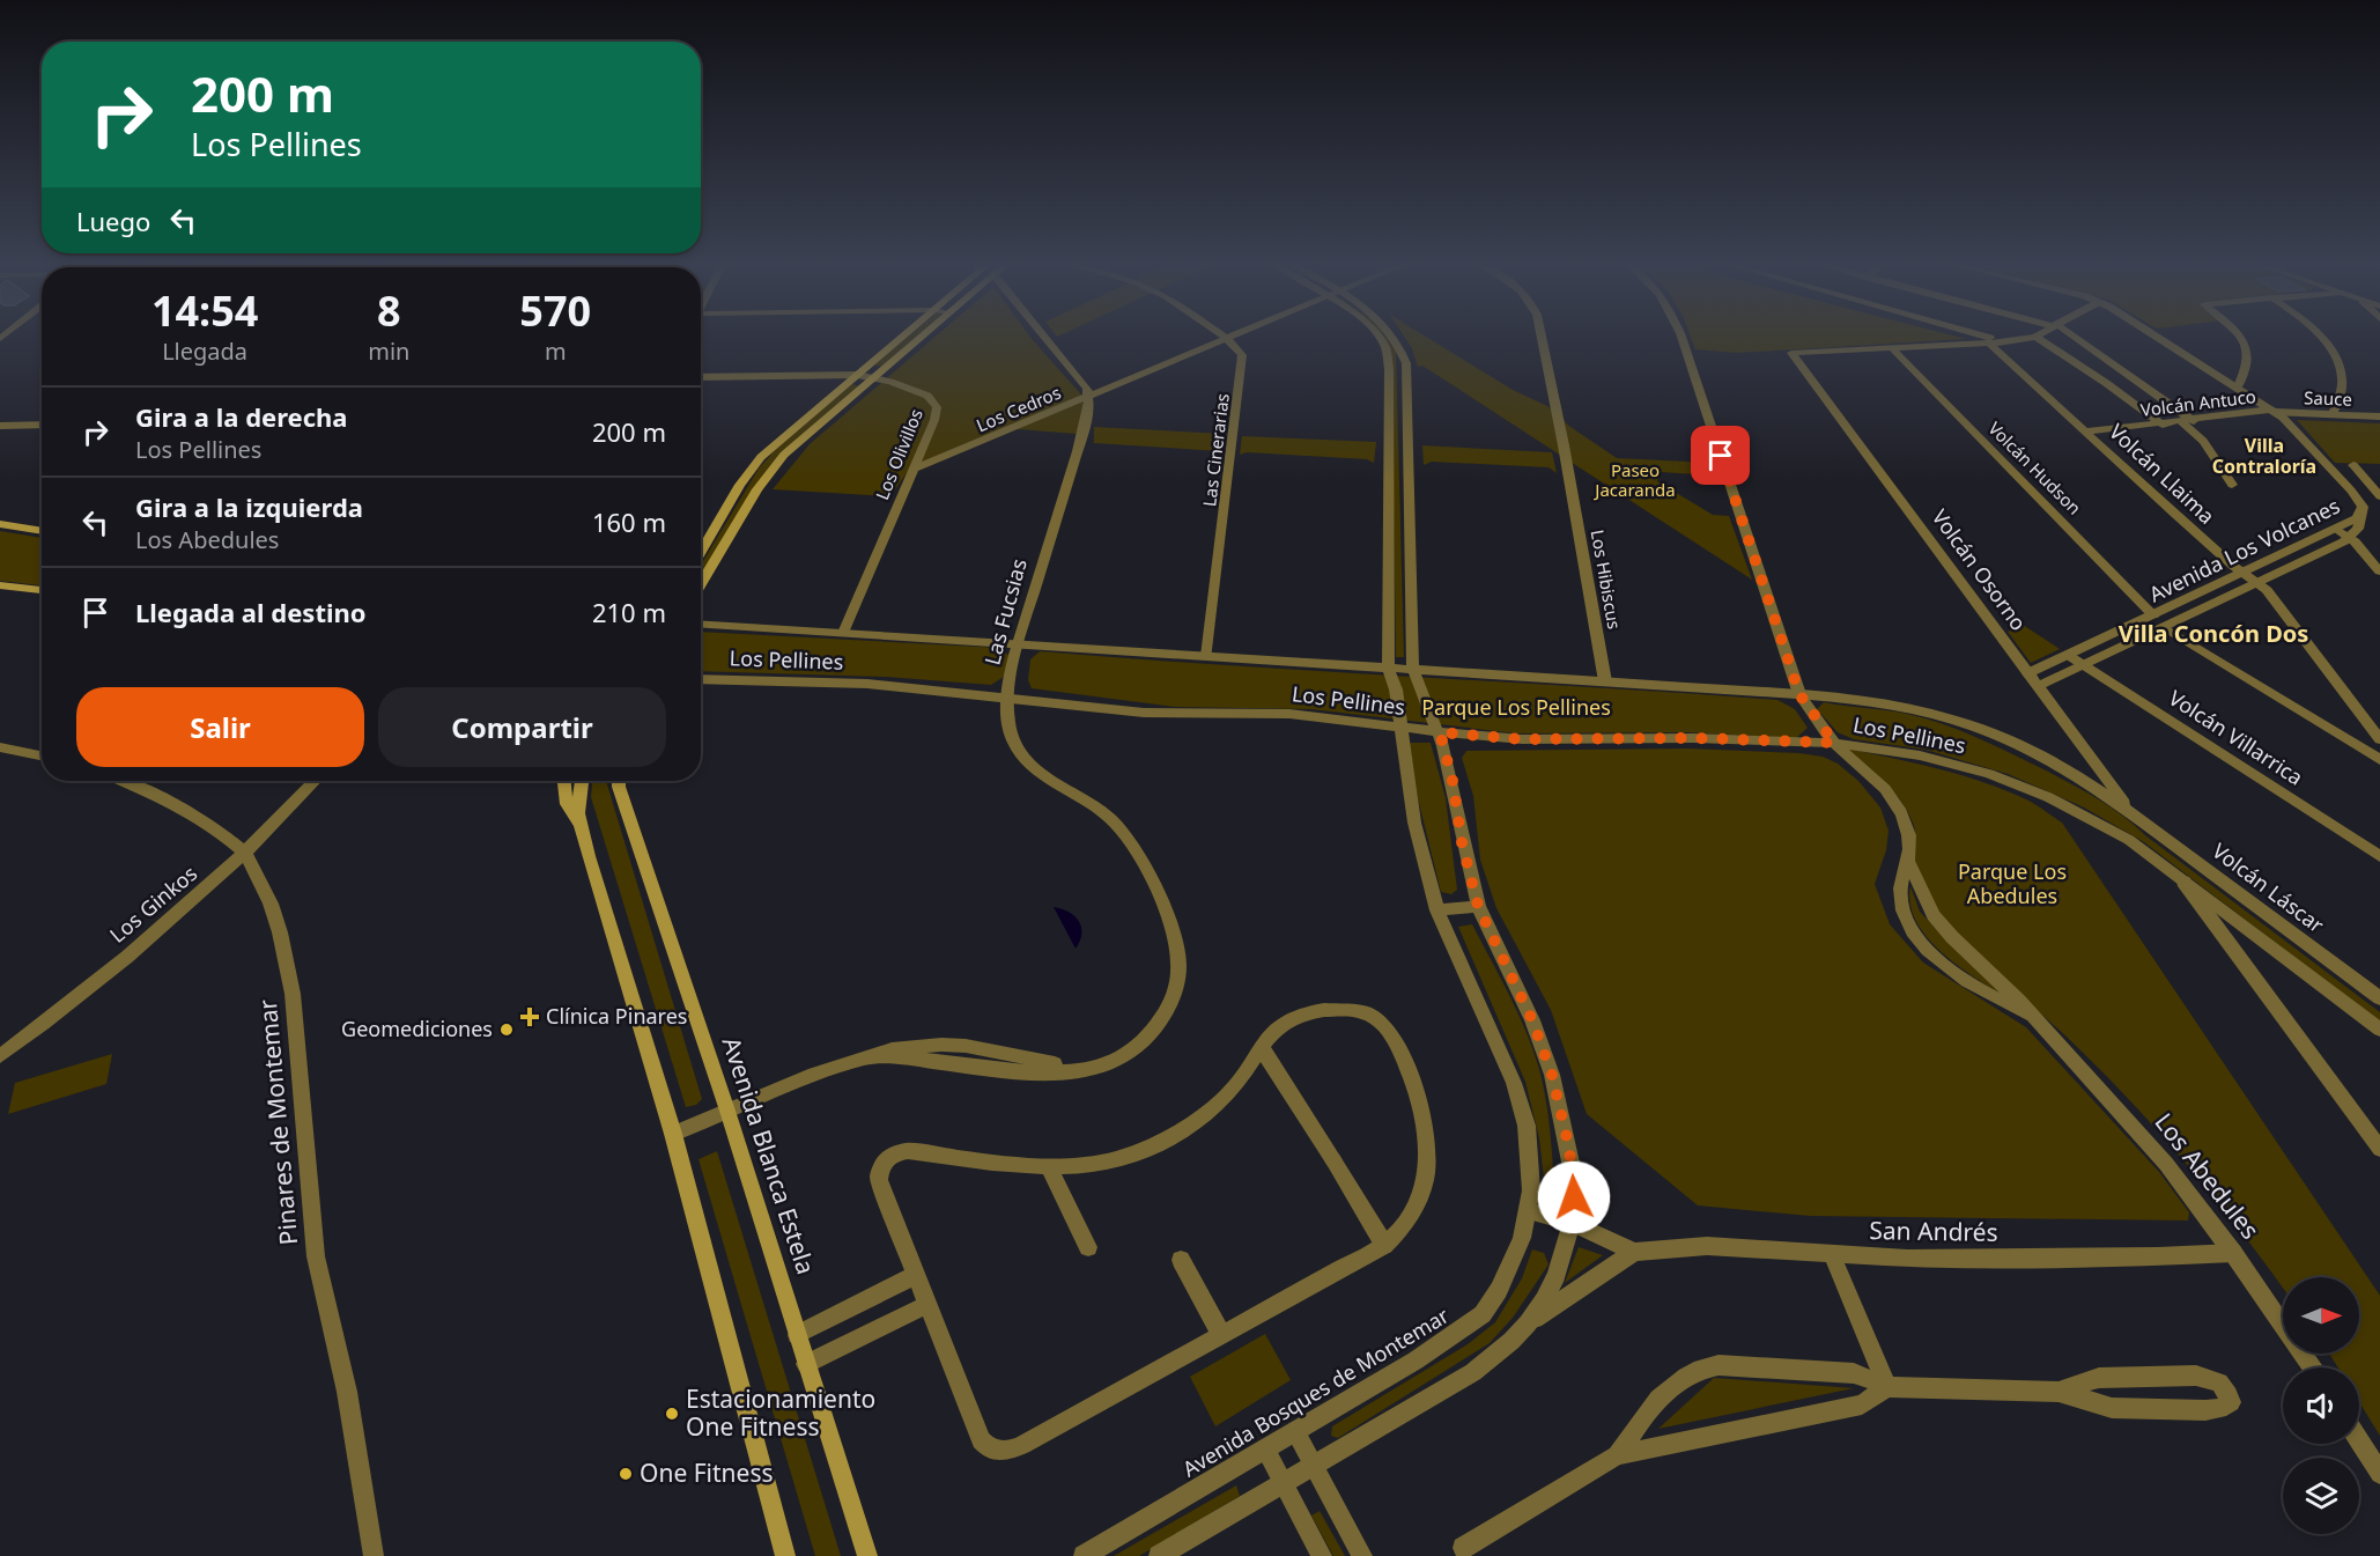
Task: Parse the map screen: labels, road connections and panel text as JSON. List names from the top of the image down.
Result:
{
  "streets": {
    "main road": ["Avenida Blanca Estela"],
    "street": [
      "Sauce",
      "Volcán Antuco",
      "Los Cedros",
      "Las Cinerarias",
      "Los Olivillos",
      "Volcán Hudson",
      "Volcán Llaima",
      "Avenida Los Volcanes",
      "Volcán Osorno",
      "Los Hibiscus",
      "Las Fucsias",
      "Los Pellines",
      "Volcán Villarrica",
      "Volcán Láscar",
      "Los Ginkos",
      "Pinares de Montemar",
      "Los Abedules",
      "San Andrés",
      "Avenida Bosques de Montemar"
    ]
  },
  "crossings": [
    ["Sauce", "Volcán Antuco"],
    ["Sauce", "Avenida Los Volcanes"],
    ["Volcán Antuco", "Volcán Llaima"],
    ["Volcán Antuco", "Avenida Los Volcanes"],
    ["Los Cedros", "Las Cinerarias"],
    ["Los Cedros", "Los Olivillos"],
    ["Los Cedros", "Las Fucsias"],
    ["Las Cinerarias", "Los Pellines"],
    ["Los Olivillos", "Los Pellines"],
    ["Volcán Hudson", "Avenida Los Volcanes"],
    ["Volcán Hudson", "Volcán Osorno"],
    ["Volcán Llaima", "Avenida Los Volcanes"],
    ["Avenida Los Volcanes", "Volcán Osorno"],
    ["Avenida Los Volcanes", "Volcán Villarrica"],
    ["Volcán Osorno", "Los Pellines"],
    ["Volcán Osorno", "Volcán Láscar"],
    ["Los Hibiscus", "Los Pellines"],
    ["Las Fucsias", "Los Pellines"],
    ["Las Fucsias", "Avenida Blanca Estela"],
    ["Los Pellines", "Volcán Láscar"],
    ["Los Pellines", "Los Abedules"],
    ["Los Pellines", "Avenida Bosques de Montemar"],
    ["Los Ginkos", "Pinares de Montemar"],
    ["Los Abedules", "San Andrés"],
    ["San Andrés", "Avenida Bosques de Montemar"]
  ],
  "districts": ["Villa Contraloría", "Villa Concón Dos"],
  "parks": ["Paseo Jacaranda", "Parque Los Pellines", "Parque Los Abedules"],
  "places": {
    "health": ["Clínica Pinares"],
    "other": ["Geomediciones", "Estacionamiento One Fitness", "One Fitness"]
  },
  "north": "right",
  "page": {
    "turn": ["200 m", "Los Pellines"],
    "then": "Luego",
    "eta": [
      "14:54",
      "Llegada",
      "8",
      "min",
      "570",
      "m"
    ],
    "list": [
      {
        "name": "Gira a la derecha",
        "note": "Los Pellines",
        "value": "200 m"
      },
      {
        "name": "Gira a la izquierda",
        "note": "Los Abedules",
        "value": "160 m"
      },
      {
        "name": "Llegada al destino",
        "value": "210 m"
      }
    ],
    "buttons": ["Salir", "Compartir"]
  }
}
